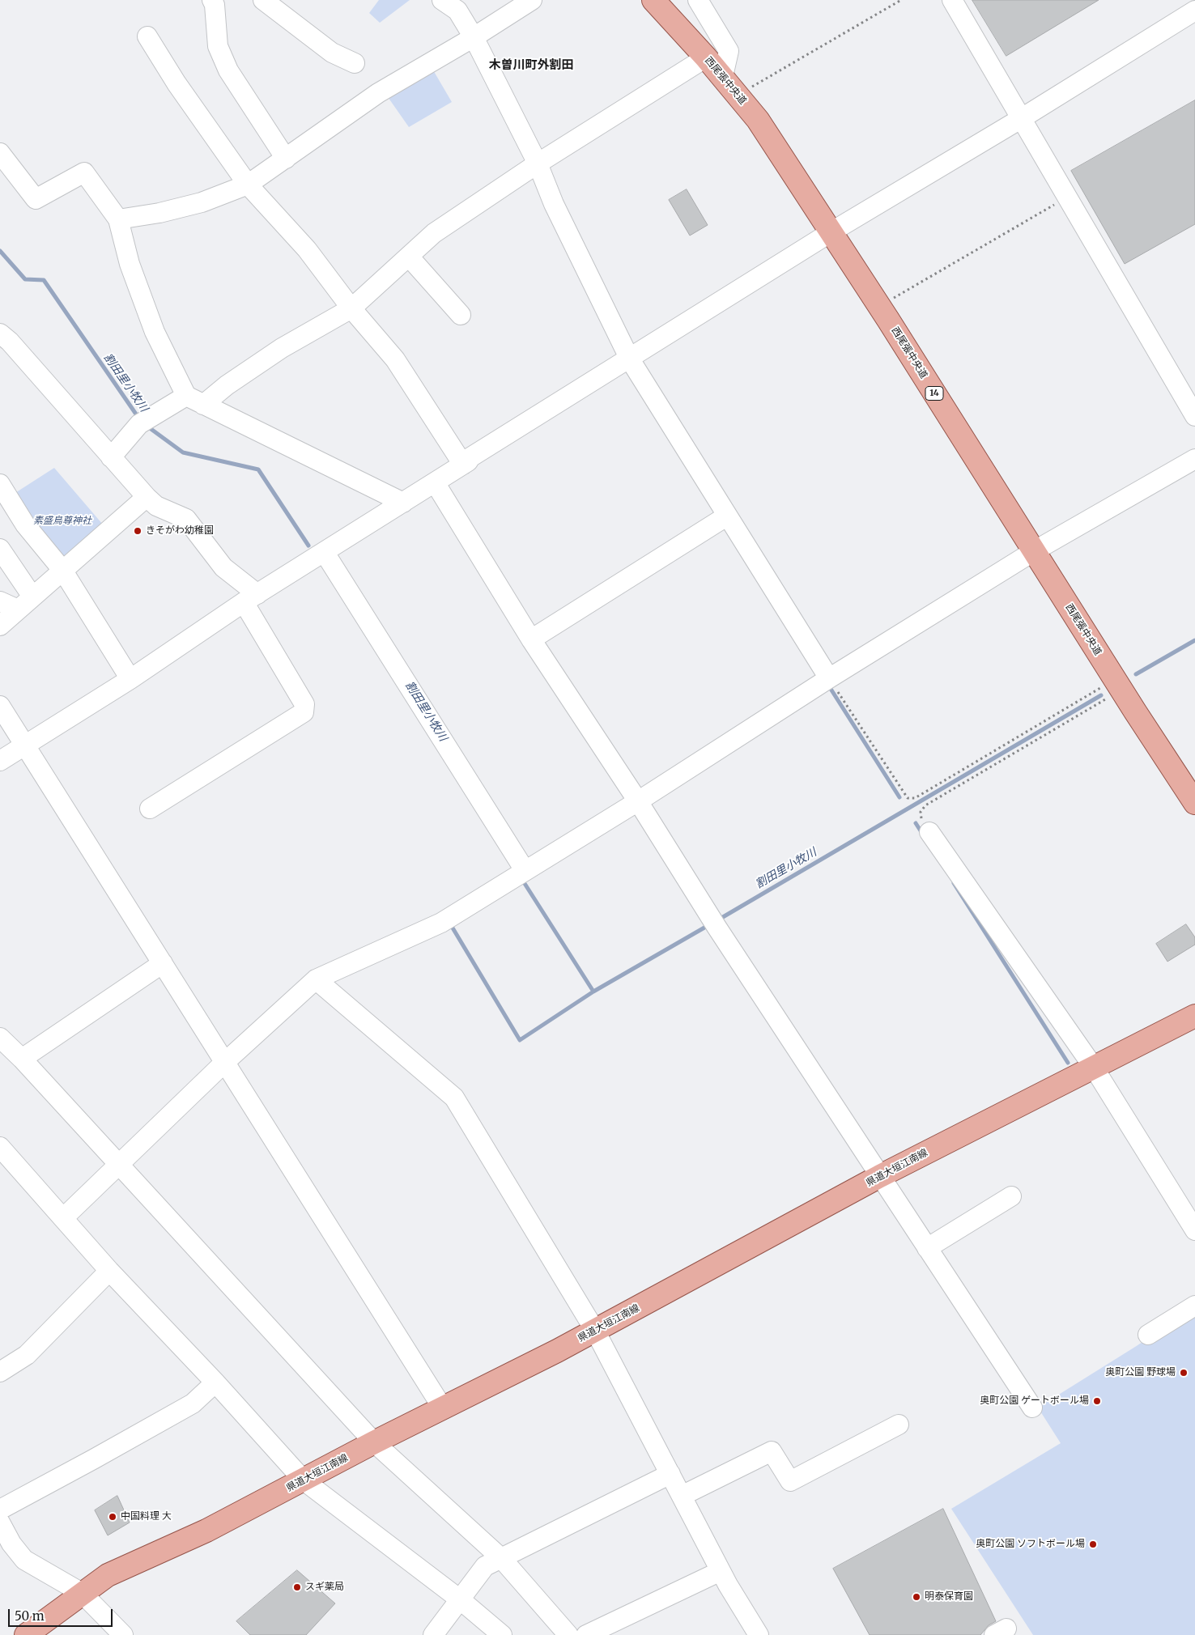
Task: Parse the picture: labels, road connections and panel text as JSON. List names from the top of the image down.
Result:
{
  "streets": {
    "main road": ["西尾張中央道", "14", "県道大垣江南線"]
  },
  "districts": ["木曽川町外割田"],
  "water": ["割田里小牧川"],
  "parks": ["素盛鳥尊神社"],
  "places": [
    "きそがわ幼稚園",
    "奥町公園 野球場",
    "奥町公園 ゲートボール場",
    "中国料理 大",
    "奥町公園 ソフトボール場",
    "スギ薬局",
    "明泰保育園"
  ],
  "scale_bar": "50 m"
}
